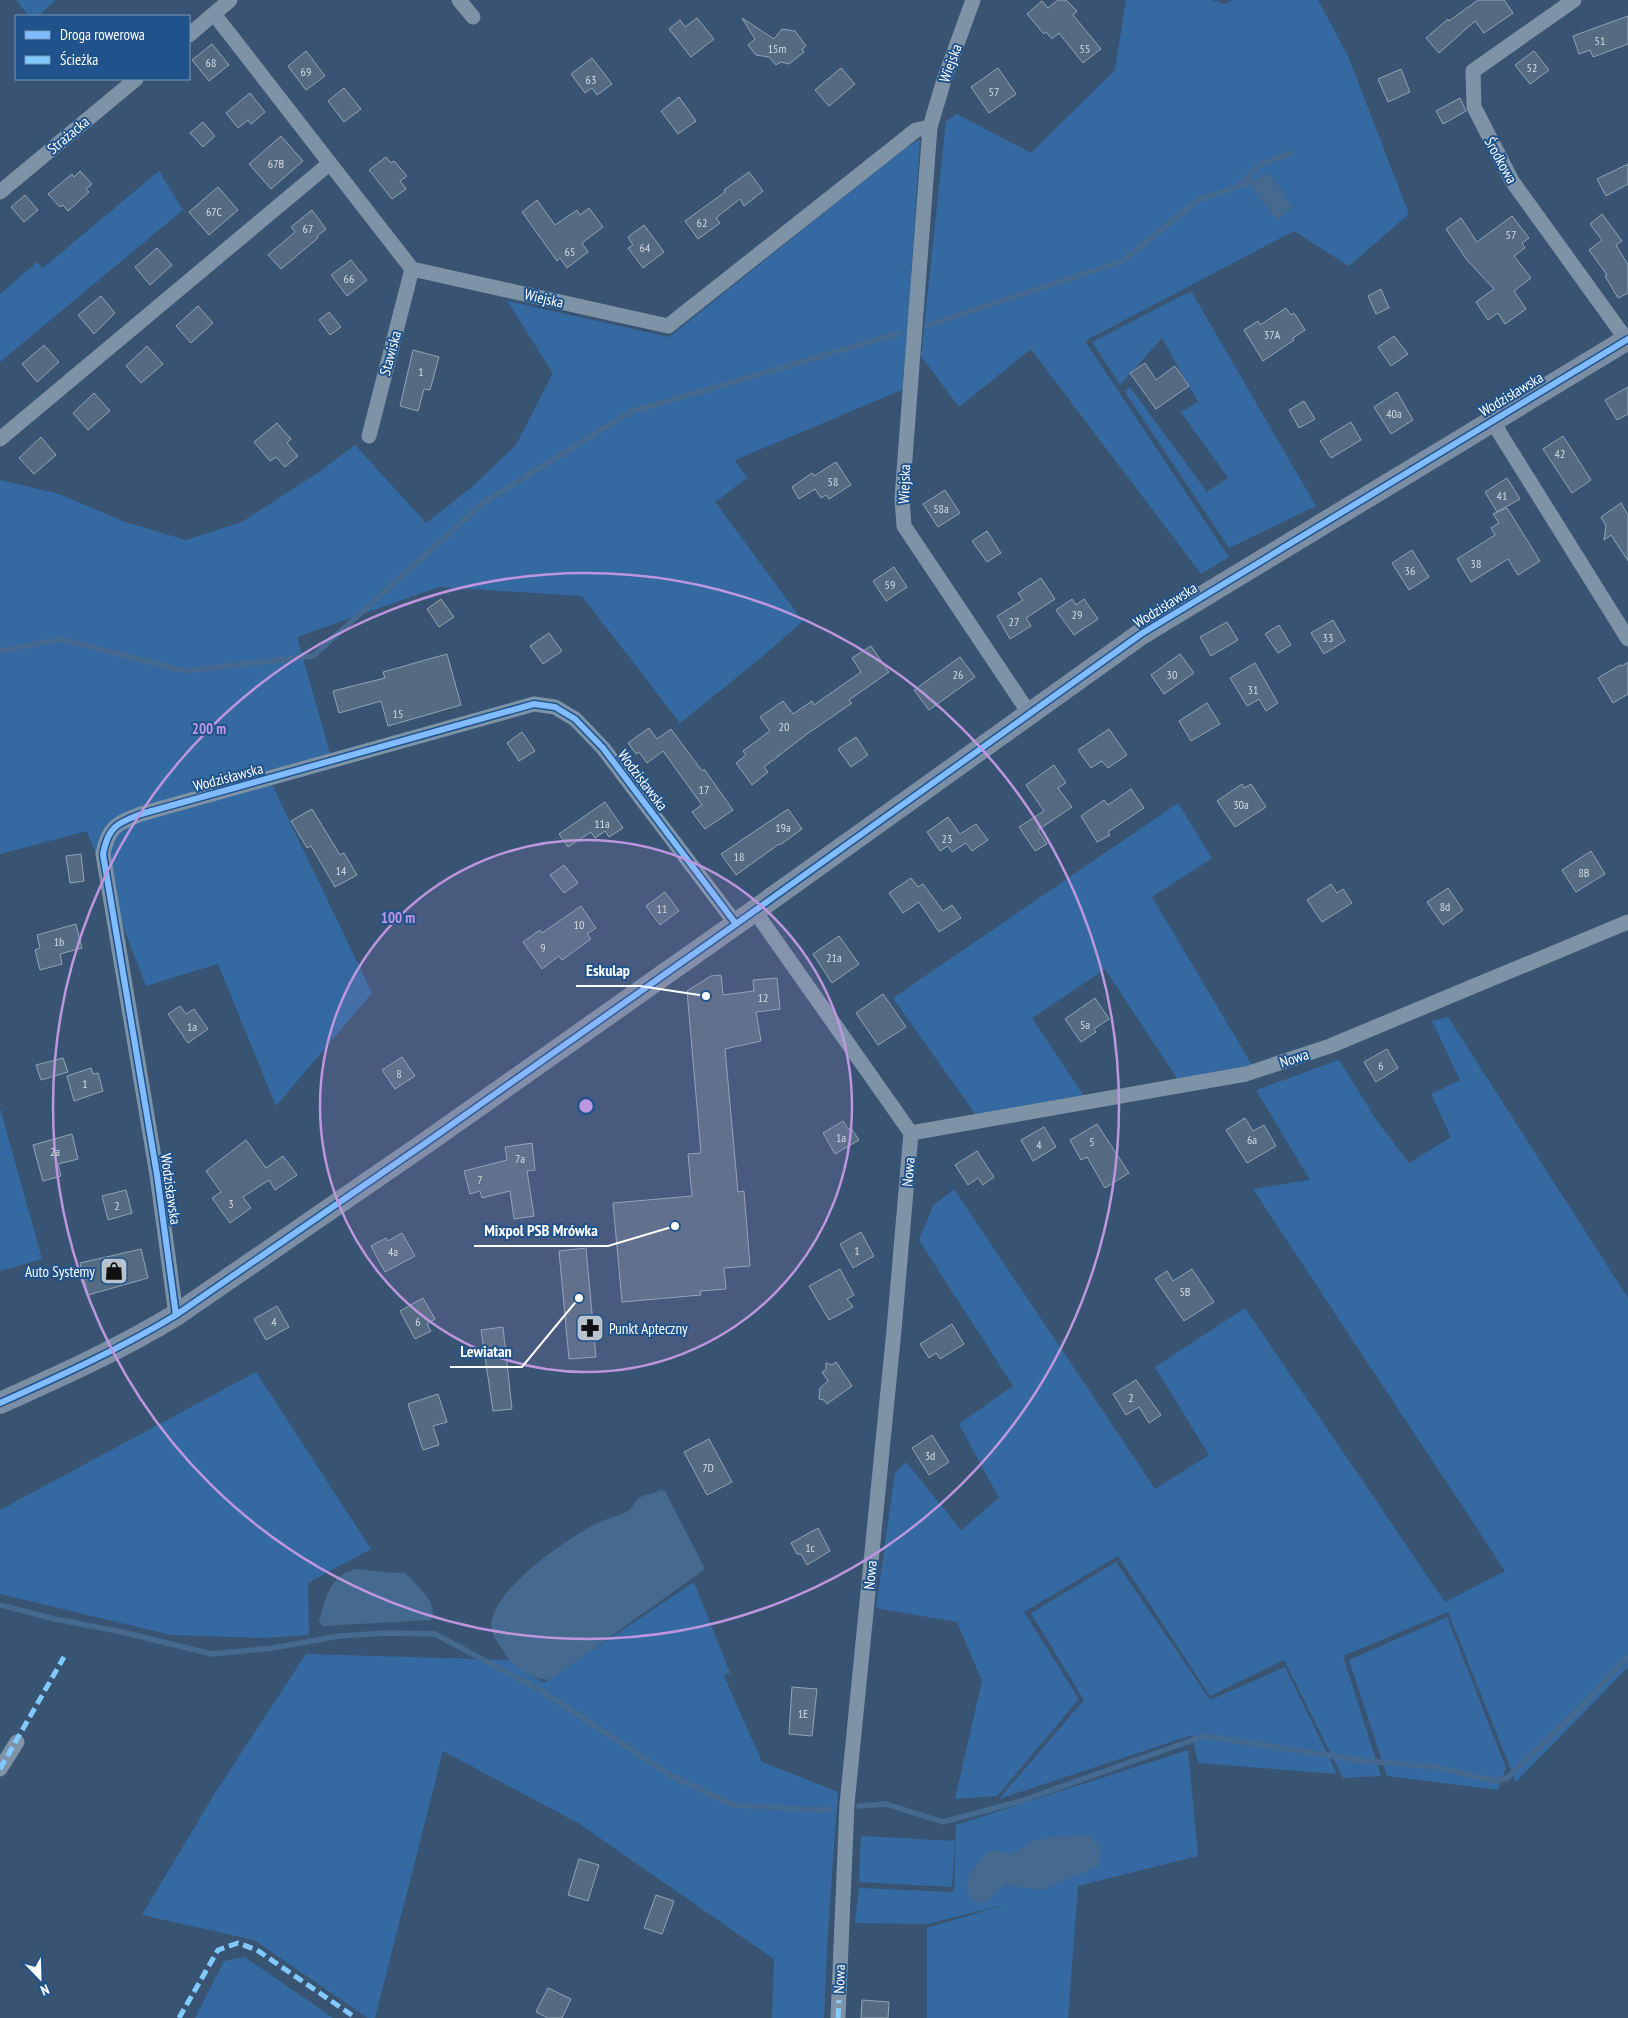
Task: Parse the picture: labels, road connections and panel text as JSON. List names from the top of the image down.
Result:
{
  "streets": {
    "street": [
      "Wiejska",
      "Strażacka",
      "Środkowa",
      "Stawiska",
      "Wodzisławska",
      "Nowa"
    ]
  },
  "crossings": [
    ["Wiejska", "Stawiska"],
    ["Wiejska", "Wodzisławska"],
    ["Środkowa", "Wodzisławska"]
  ],
  "places": {
    "other": ["Eskulap", "Mixpol PSB Mrówka", "Lewiatan"],
    "shop": ["Auto Systemy"],
    "pharmacy": ["Punkt Apteczny"]
  },
  "house_numbers": [
    "51",
    "15m",
    "55",
    "68",
    "52",
    "69",
    "63",
    "57",
    "67B",
    "67C",
    "62",
    "67",
    "57",
    "64",
    "65",
    "66",
    "37A",
    "1",
    "40a",
    "42",
    "58",
    "41",
    "58a",
    "38",
    "36",
    "59",
    "29",
    "27",
    "33",
    "26",
    "30",
    "31",
    "15",
    "20",
    "17",
    "30a",
    "11a",
    "19a",
    "23",
    "18",
    "14",
    "8B",
    "8d",
    "11",
    "10",
    "1b",
    "9",
    "21a",
    "12",
    "5a",
    "1a",
    "6",
    "8",
    "1",
    "1a",
    "6a",
    "5",
    "4",
    "2a",
    "7a",
    "7",
    "3",
    "2",
    "1",
    "4a",
    "5B",
    "4",
    "6",
    "2",
    "3d",
    "7D",
    "1c",
    "1E"
  ],
  "legend": ["Droga rowerowa", "Ścieżka"],
  "north": "bottom right",
  "rings": ["200 m", "100 m"]
}
